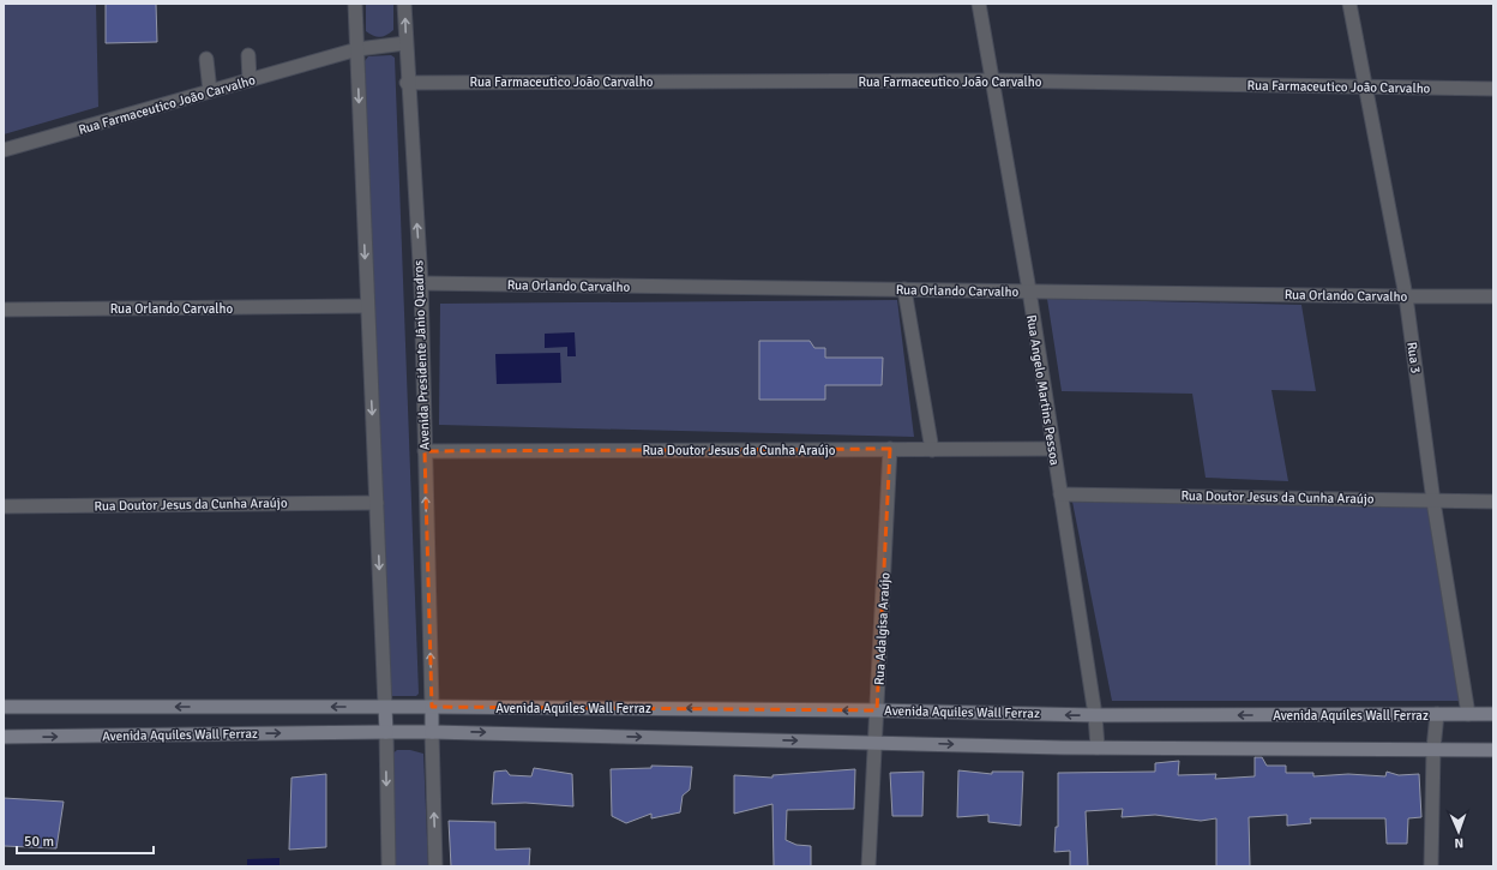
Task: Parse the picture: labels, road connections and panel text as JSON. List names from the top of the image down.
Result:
{
  "streets": {
    "main road": ["Avenida Aquiles Wall Ferraz"],
    "street": [
      "Rua Farmaceutico João Carvalho",
      "Rua Orlando Carvalho",
      "Avenida Presidente Jânio Quadros",
      "Rua 3",
      "Rua Angelo Martins Pessoa",
      "Rua Doutor Jesus da Cunha Araújo",
      "Rua Adalgisa Araújo"
    ]
  },
  "crossings": [
    ["Rua Farmaceutico João Carvalho", "Avenida Presidente Jânio Quadros"],
    ["Rua Farmaceutico João Carvalho", "Rua 3"],
    ["Rua Farmaceutico João Carvalho", "Rua Angelo Martins Pessoa"],
    ["Rua Orlando Carvalho", "Avenida Presidente Jânio Quadros"],
    ["Rua Orlando Carvalho", "Rua 3"],
    ["Rua Orlando Carvalho", "Rua Angelo Martins Pessoa"],
    ["Avenida Presidente Jânio Quadros", "Rua Doutor Jesus da Cunha Araújo"],
    ["Avenida Presidente Jânio Quadros", "Avenida Aquiles Wall Ferraz"],
    ["Rua 3", "Rua Doutor Jesus da Cunha Araújo"],
    ["Rua 3", "Avenida Aquiles Wall Ferraz"],
    ["Rua Angelo Martins Pessoa", "Rua Doutor Jesus da Cunha Araújo"],
    ["Rua Angelo Martins Pessoa", "Avenida Aquiles Wall Ferraz"],
    ["Rua Doutor Jesus da Cunha Araújo", "Rua Adalgisa Araújo"],
    ["Rua Adalgisa Araújo", "Avenida Aquiles Wall Ferraz"]
  ],
  "scale_bar": "50 m",
  "north": "bottom"
}
